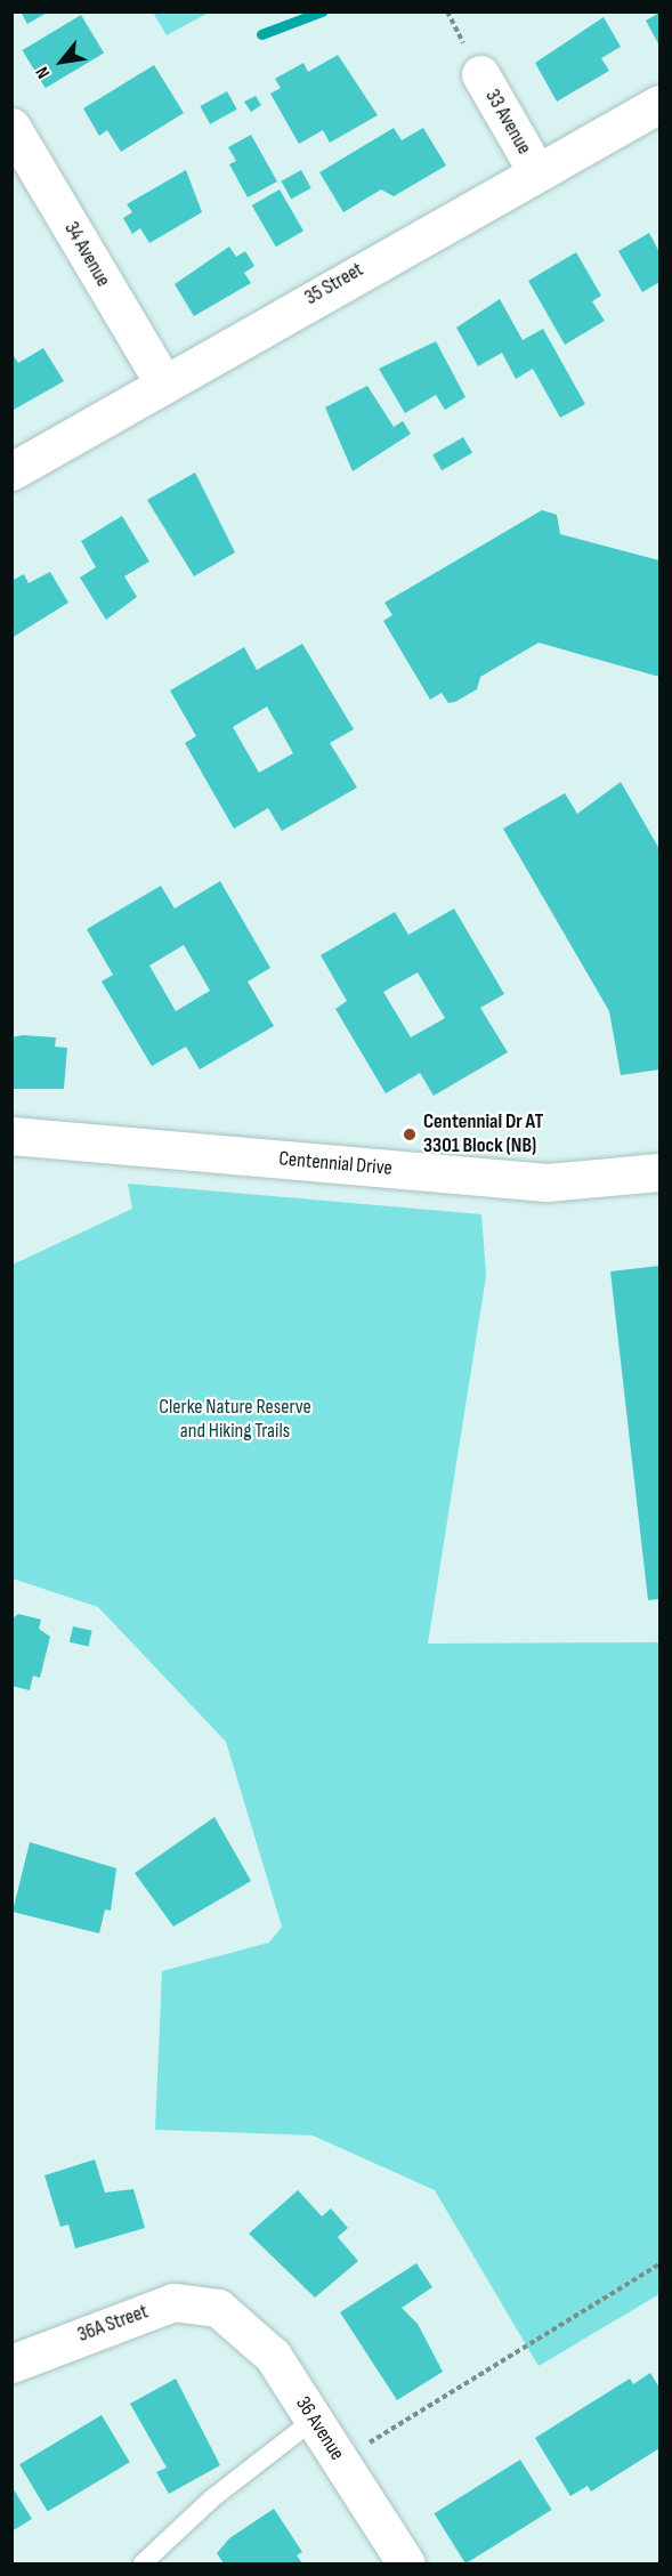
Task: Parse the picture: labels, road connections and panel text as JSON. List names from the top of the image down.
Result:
{
  "streets": {
    "street": [
      "33 Avenue",
      "34 Avenue",
      "35 Street",
      "Centennial Drive",
      "36A Street",
      "36 Avenue"
    ]
  },
  "crossings": [
    ["33 Avenue", "35 Street"],
    ["34 Avenue", "35 Street"],
    ["36A Street", "36 Avenue"]
  ],
  "parks": ["Clerke Nature Reserve and Hiking Trails"],
  "places": ["Centennial Dr AT 3301 Block (NB)"],
  "north": "bottom left"
}
